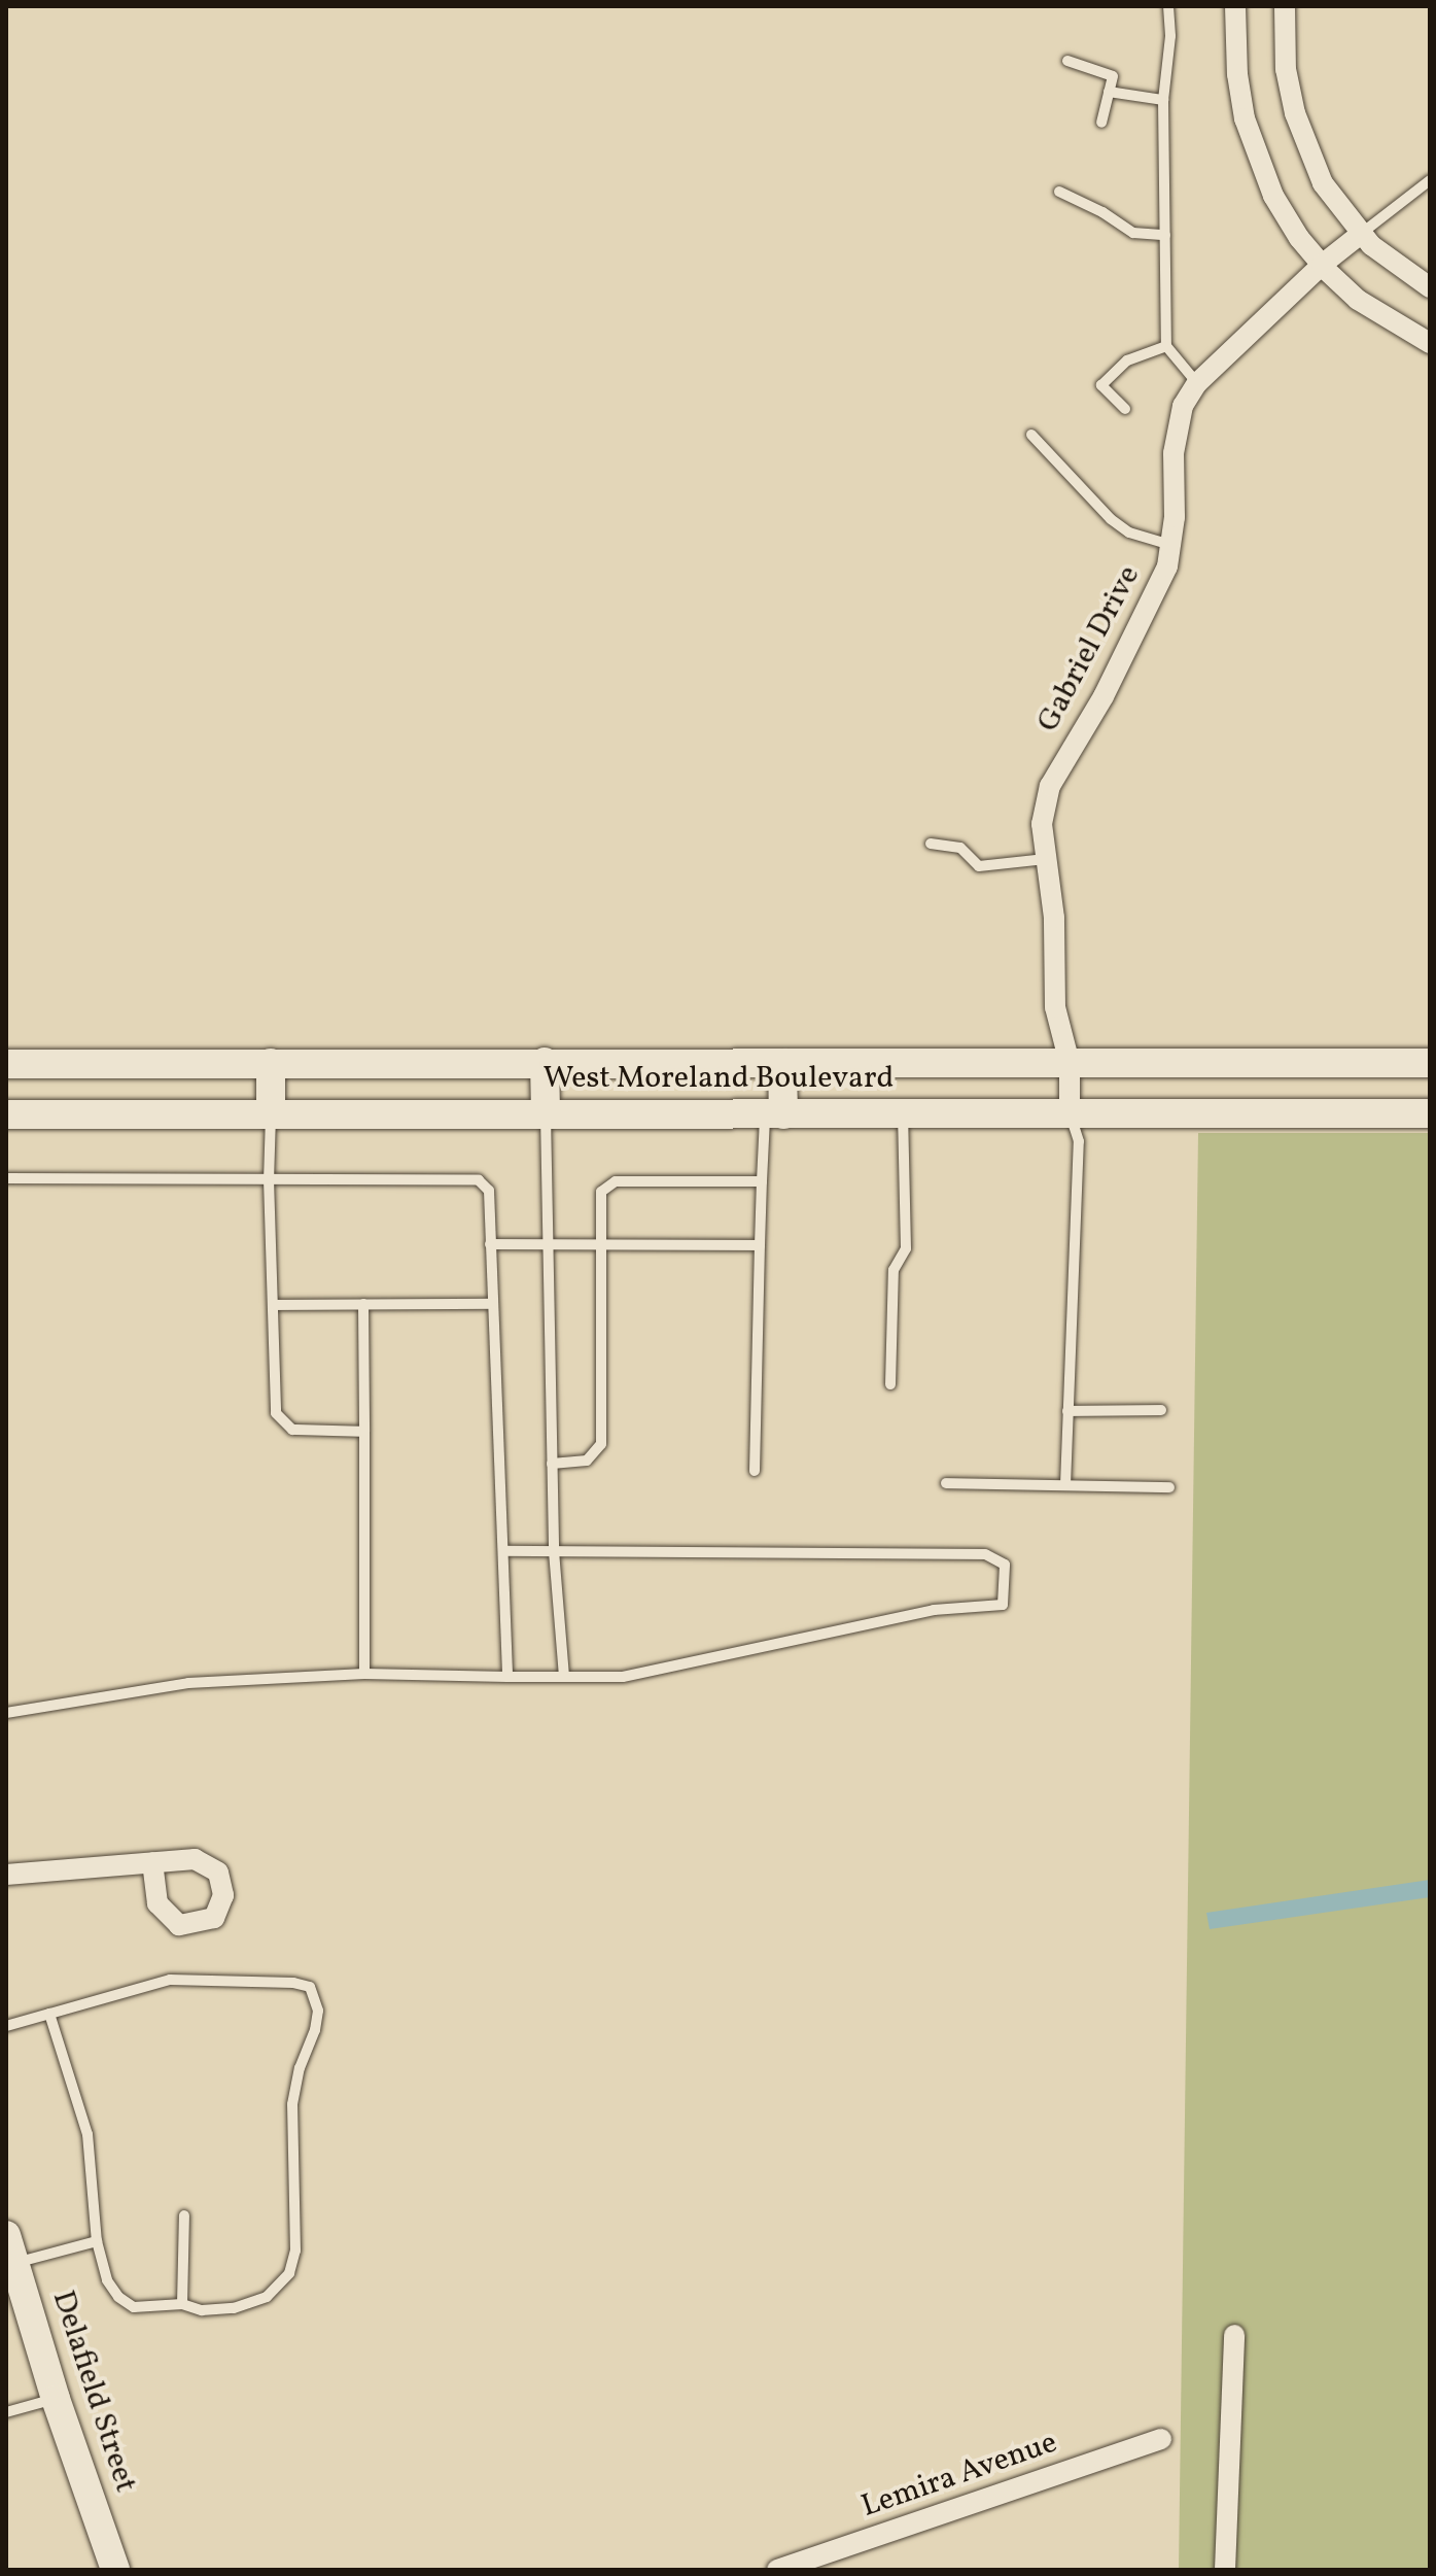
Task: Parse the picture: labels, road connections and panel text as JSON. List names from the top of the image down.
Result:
{
  "streets": {
    "street": [
      "Gabriel Drive",
      "West Moreland Boulevard",
      "Delafield Street",
      "Lemira Avenue"
    ]
  },
  "crossings": [
    ["Gabriel Drive", "West Moreland Boulevard"]
  ]
}
